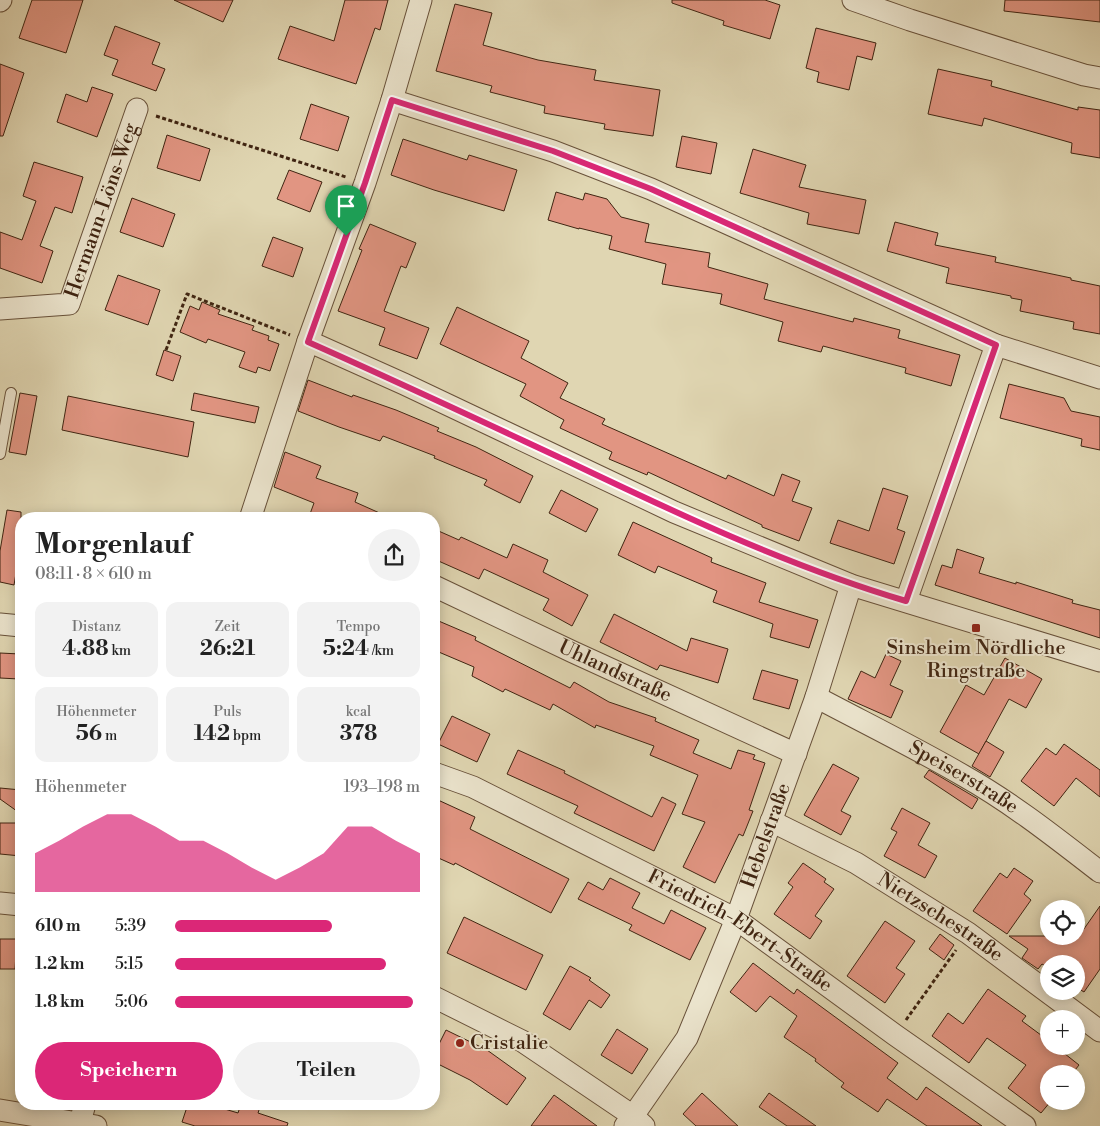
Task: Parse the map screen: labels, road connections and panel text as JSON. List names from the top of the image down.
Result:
{
  "streets": {
    "street": [
      "Hermann-Löns-Weg",
      "Uhlandstraße",
      "Speiserstraße",
      "Hebelstraße",
      "Nietzschestraße",
      "Friedrich-Ebert-Straße"
    ]
  },
  "crossings": [
    ["Uhlandstraße", "Hebelstraße"],
    ["Speiserstraße", "Hebelstraße"],
    ["Hebelstraße", "Nietzschestraße"],
    ["Hebelstraße", "Friedrich-Ebert-Straße"]
  ],
  "places": {
    "transit": ["Sinsheim Nördliche Ringstraße"],
    "other": ["Cristalie"]
  },
  "page": {
    "heading": ["Morgenlauf", "08:11 · 8 × 610 m"],
    "stats": [
      ["Distanz", "4.88 km"],
      ["Zeit", "26:21"],
      ["Tempo", "5:24 /km"],
      ["Höhenmeter", "56 m"],
      ["Puls", "142 bpm"],
      ["kcal", "378"]
    ],
    "chart": ["Höhenmeter", "193–198 m"],
    "map_buttons": ["+", "−"],
    "list": [
      {
        "name": "610 m",
        "note": "5:39"
      },
      {
        "name": "1.2 km",
        "note": "5:15"
      },
      {
        "name": "1.8 km",
        "note": "5:06"
      }
    ],
    "buttons": ["Speichern", "Teilen"]
  }
}
